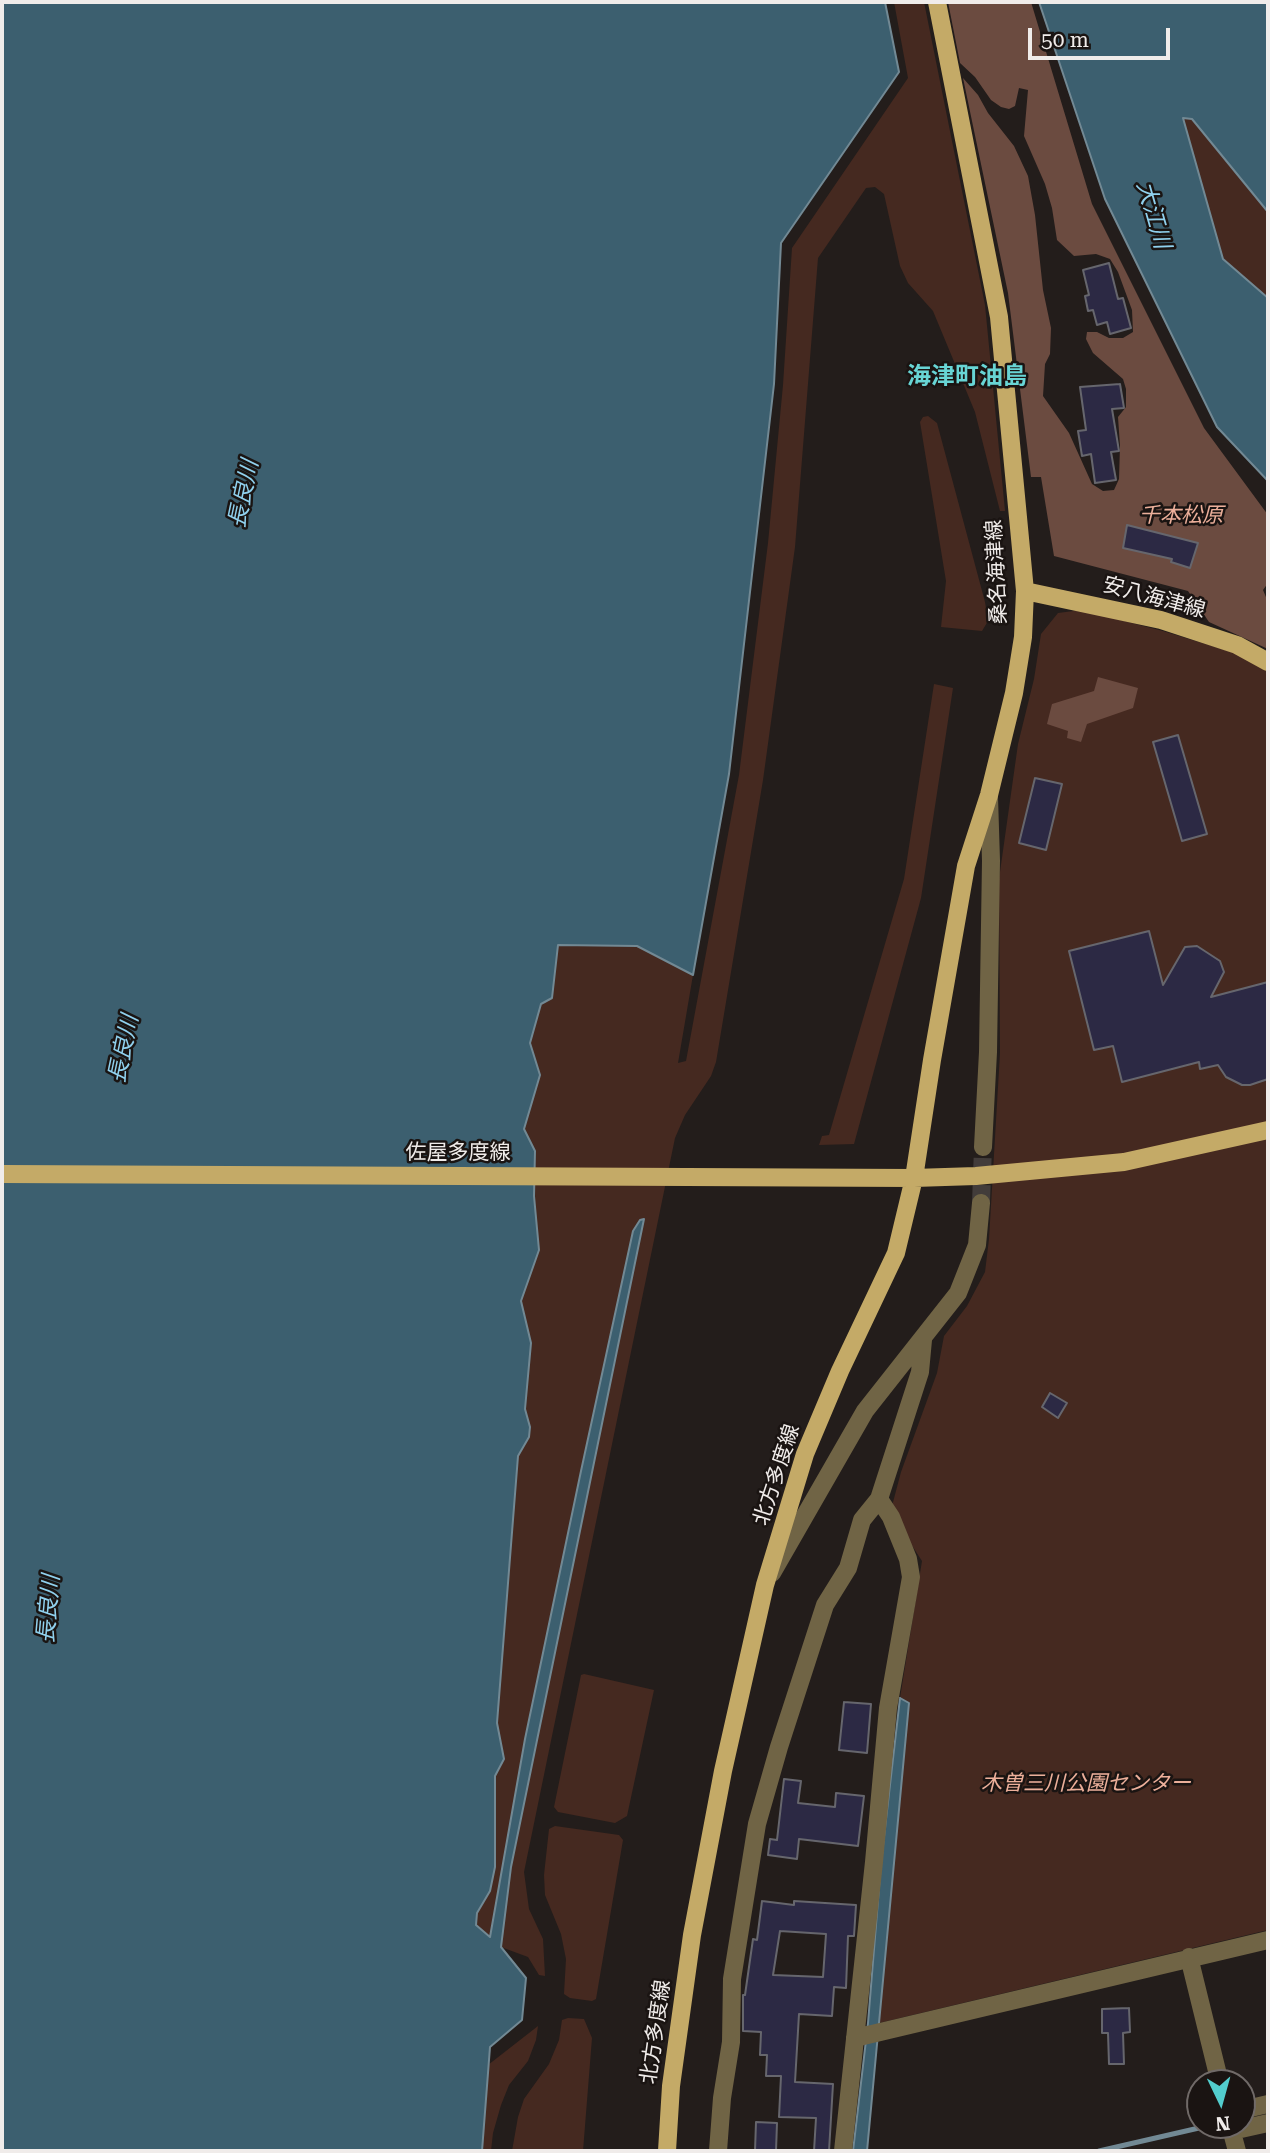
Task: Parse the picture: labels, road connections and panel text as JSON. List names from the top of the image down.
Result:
{
  "streets": {
    "main road": [
      "桑名海津線",
      "安八海津線",
      "佐屋多度線",
      "北方多度線"
    ]
  },
  "crossings": [
    ["桑名海津線", "安八海津線"],
    ["桑名海津線", "佐屋多度線"],
    ["桑名海津線", "北方多度線"],
    ["佐屋多度線", "北方多度線"]
  ],
  "districts": ["海津町油島"],
  "water": ["大江川", "長良川"],
  "parks": ["千本松原", "木曽三川公園センター"],
  "scale_bar": "50 m",
  "north": "bottom"
}
